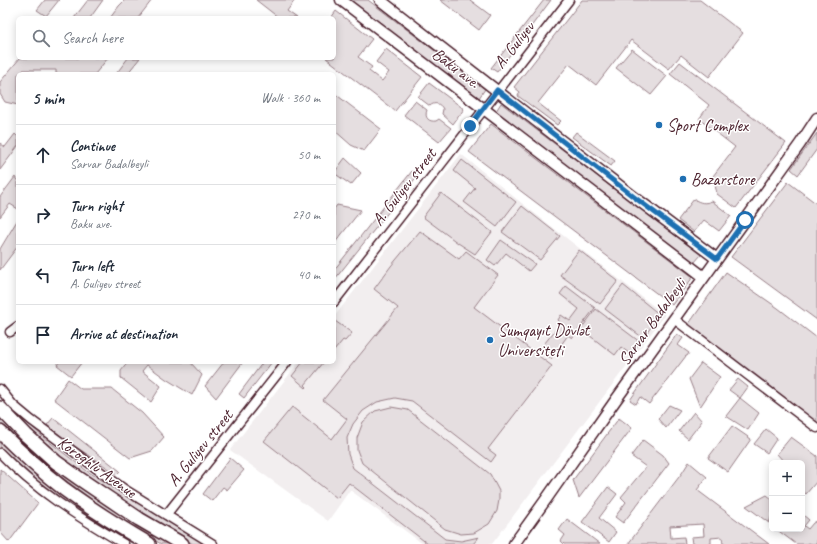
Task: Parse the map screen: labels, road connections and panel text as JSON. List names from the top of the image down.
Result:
{
  "streets": {
    "main road": ["Koroghlu Avenue"],
    "street": [
      "A. Guliyev",
      "Baku ave.",
      "A. Guliyev street",
      "Sarvar Badalbeyli"
    ]
  },
  "crossings": [
    ["A. Guliyev", "Baku ave."],
    ["A. Guliyev", "A. Guliyev street"],
    ["Baku ave.", "A. Guliyev street"],
    ["Baku ave.", "Sarvar Badalbeyli"]
  ],
  "places": ["Sport Complex", "Bazarstore", "Sumqayıt Dövlət Universiteti"],
  "page": {
    "search": "Search here",
    "heading": ["5 min", "Walk · 360 m"],
    "list": [
      ["Continue", "Sarvar Badalbeyli", "50 m"],
      ["Turn right", "Baku ave.", "270 m"],
      ["Turn left", "A. Guliyev street", "40 m"],
      "Arrive at destination"
    ],
    "map_buttons": ["+", "−"]
  }
}
